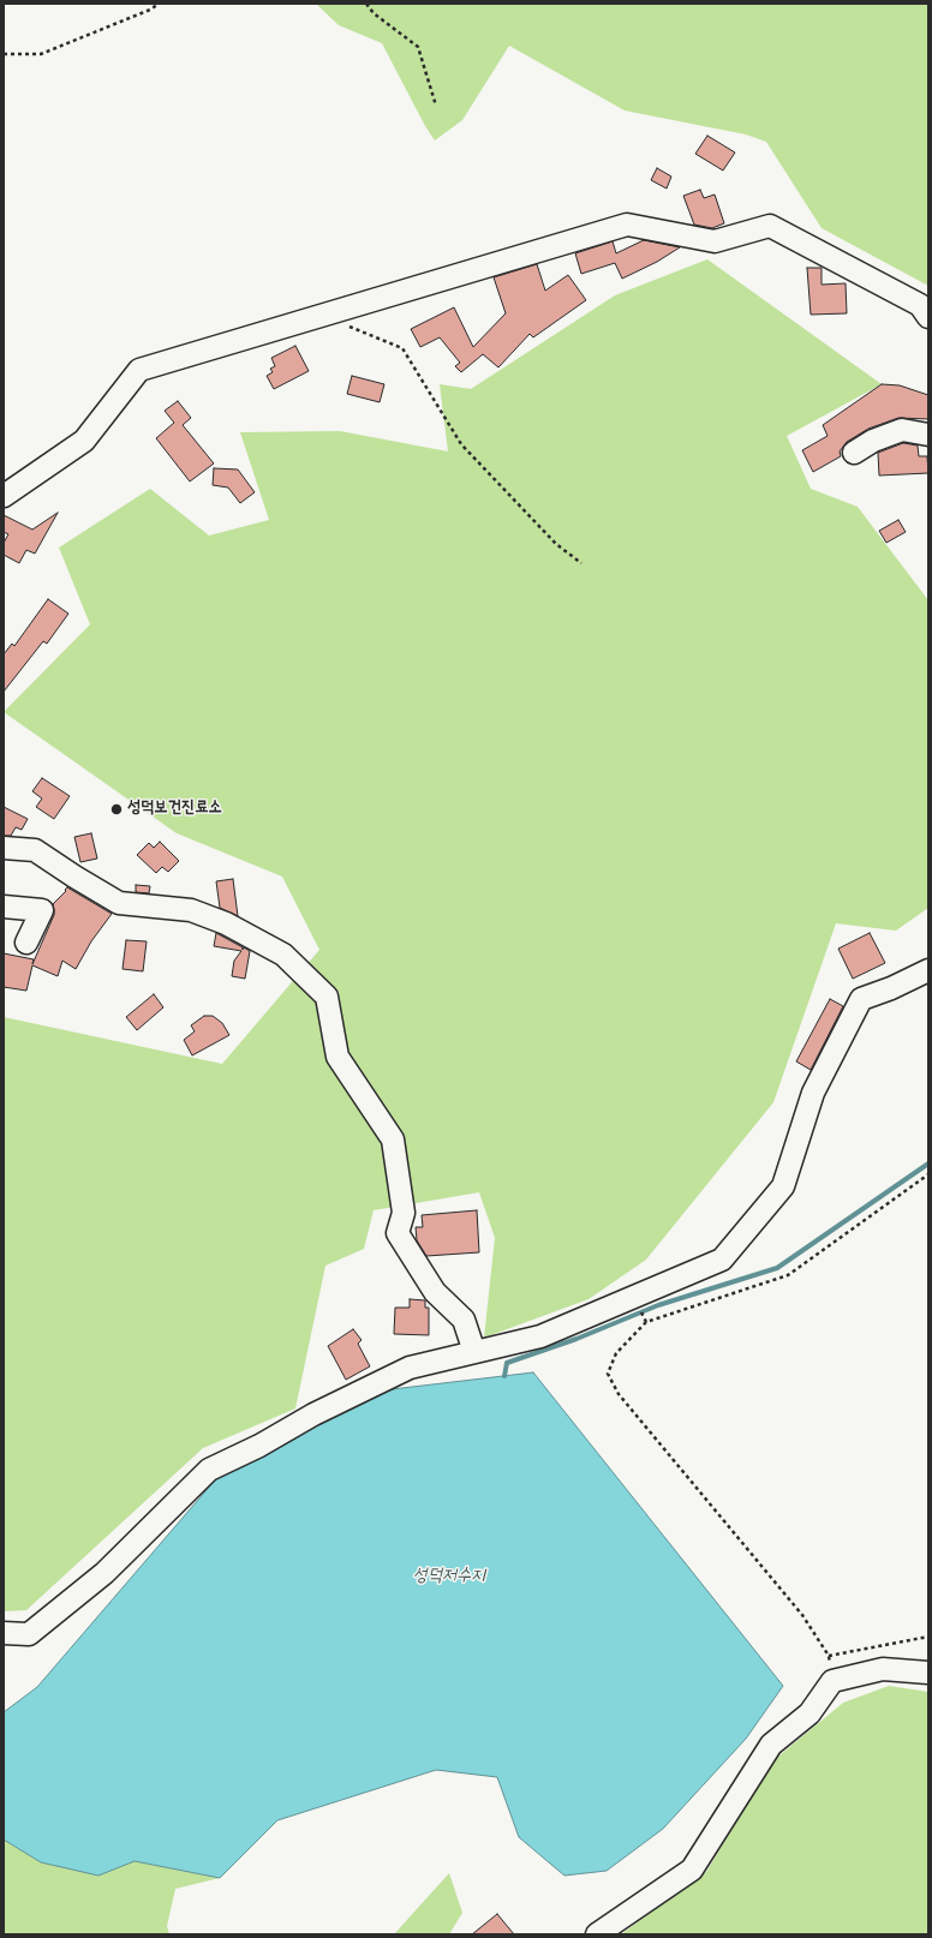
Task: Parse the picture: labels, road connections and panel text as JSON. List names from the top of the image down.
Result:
{
  "water": ["성덕저수지"],
  "places": ["성덕보건진료소"]
}
